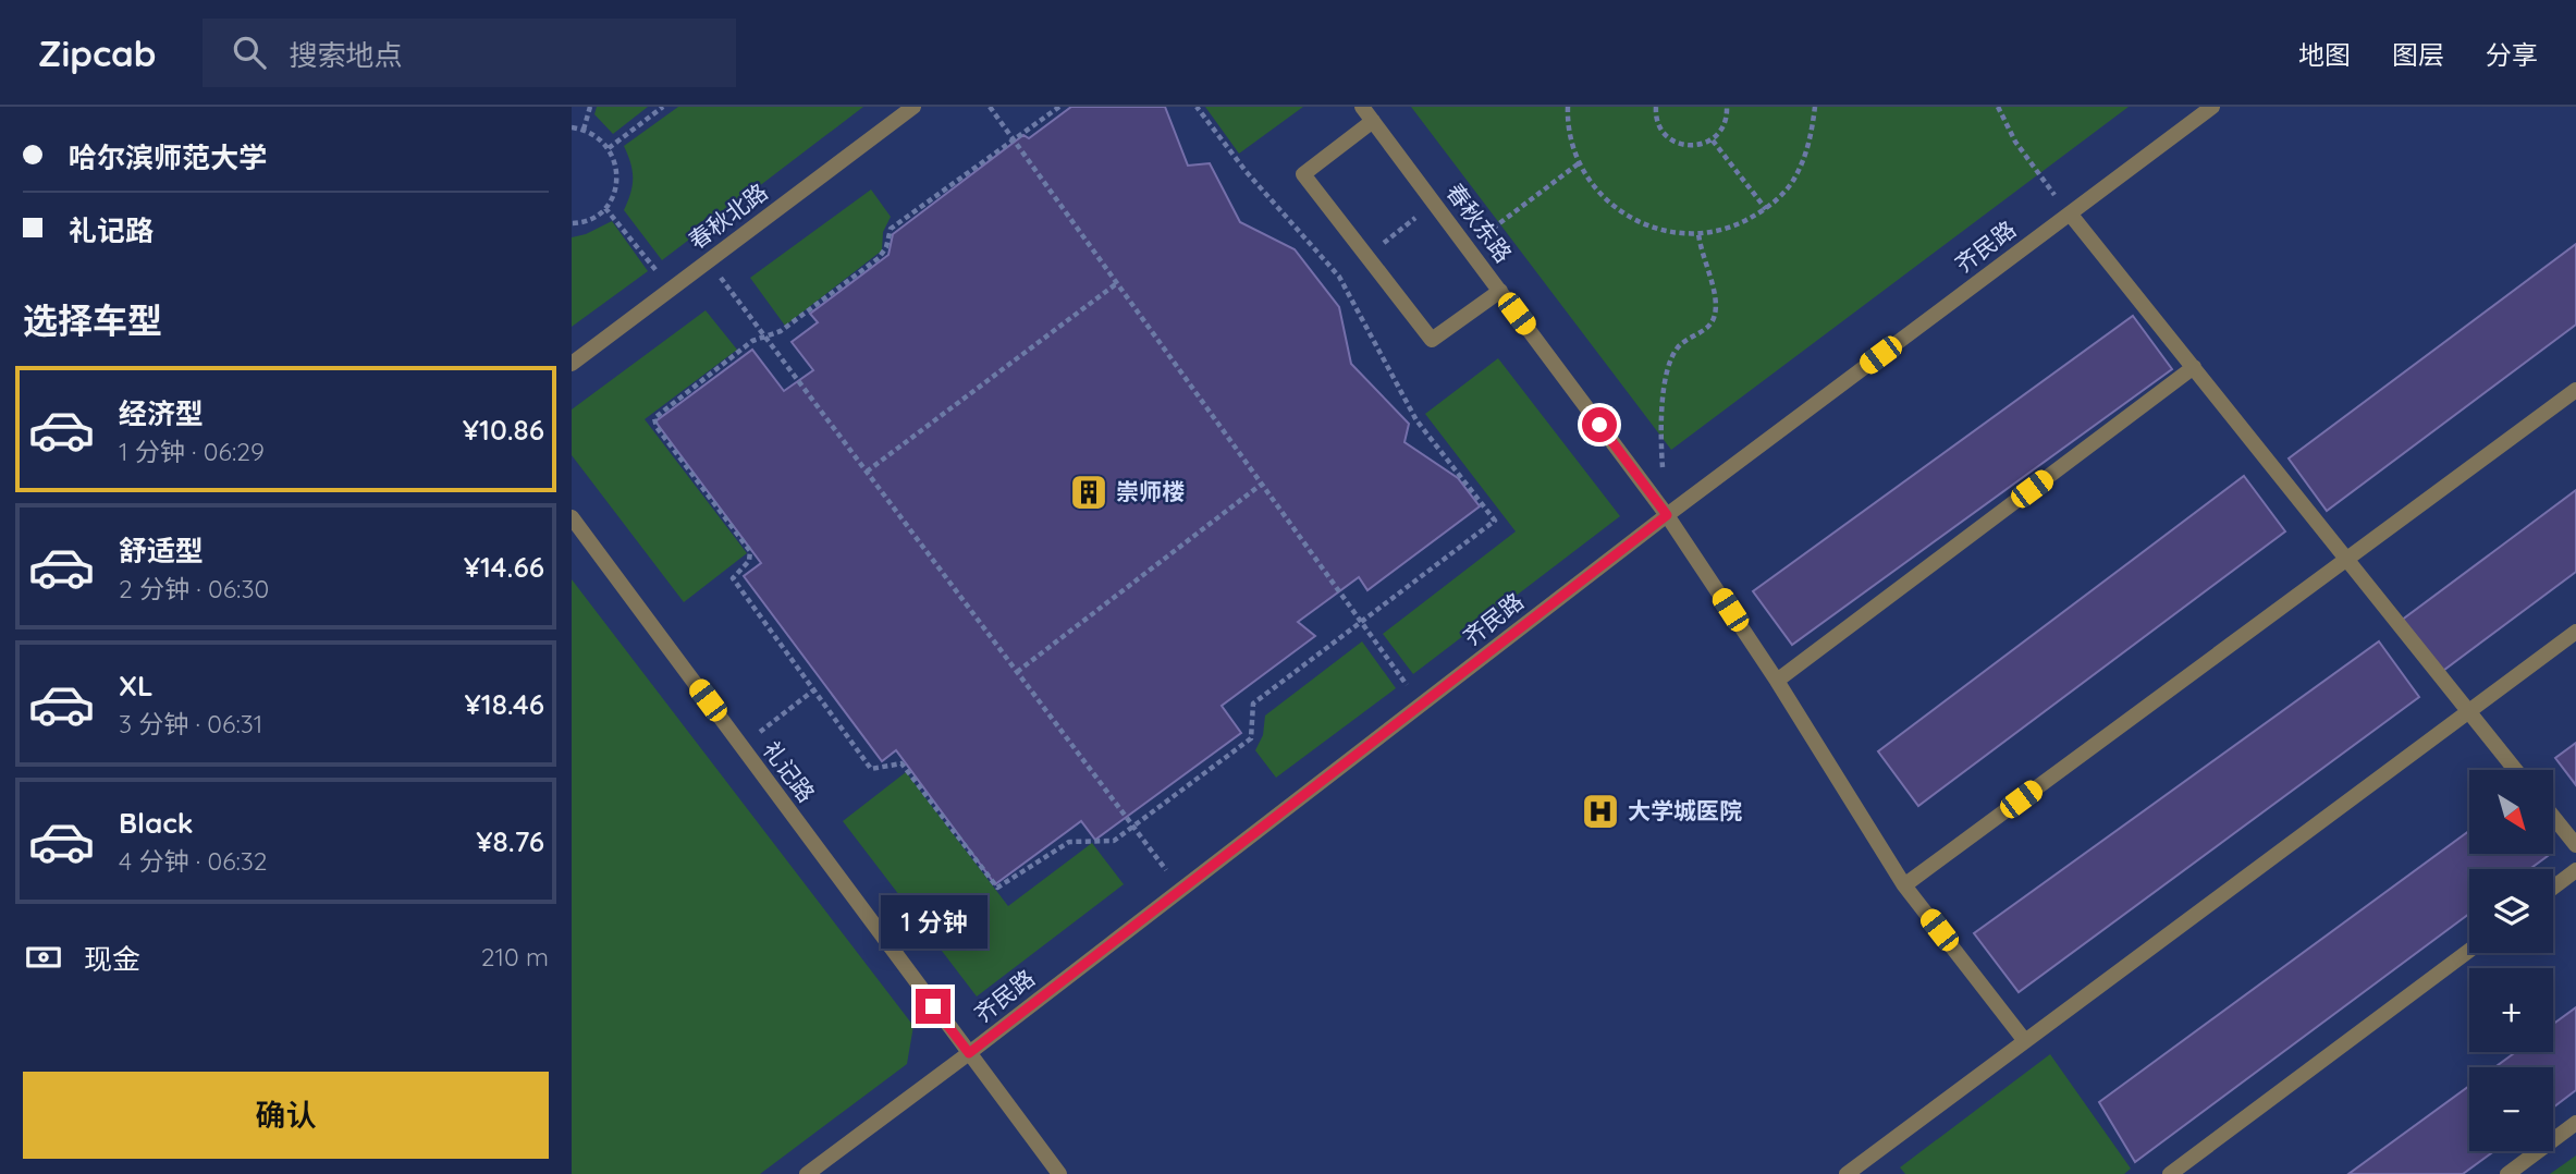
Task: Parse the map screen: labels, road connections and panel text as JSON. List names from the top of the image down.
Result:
{
  "streets": {
    "lane": [
      "春秋北路",
      "春秋东路",
      "齐民路",
      "礼记路"
    ]
  },
  "crossings": [
    ["春秋东路", "齐民路"],
    ["齐民路", "礼记路"]
  ],
  "places": {
    "building": ["崇师楼"],
    "hospital": ["大学城医院"]
  },
  "north": "bottom right",
  "page": {
    "header": "Zipcab",
    "search": "搜索地点",
    "nav": ["地图", "图层", "分享"],
    "banner": ["哈尔滨师范大学", "礼记路"],
    "heading": "选择车型",
    "list": [
      {
        "name": "经济型",
        "note": "1 分钟 · 06:29",
        "value": "¥10.86"
      },
      {
        "name": "舒适型",
        "note": "2 分钟 · 06:30",
        "value": "¥14.66"
      },
      {
        "name": "XL",
        "note": "3 分钟 · 06:31",
        "value": "¥18.46"
      },
      {
        "name": "Black",
        "note": "4 分钟 · 06:32",
        "value": "¥8.76"
      }
    ],
    "map_buttons": ["+", "−"],
    "bubble": "1 分钟",
    "pay": ["现金", "210 m"],
    "buttons": "确认"
  }
}
